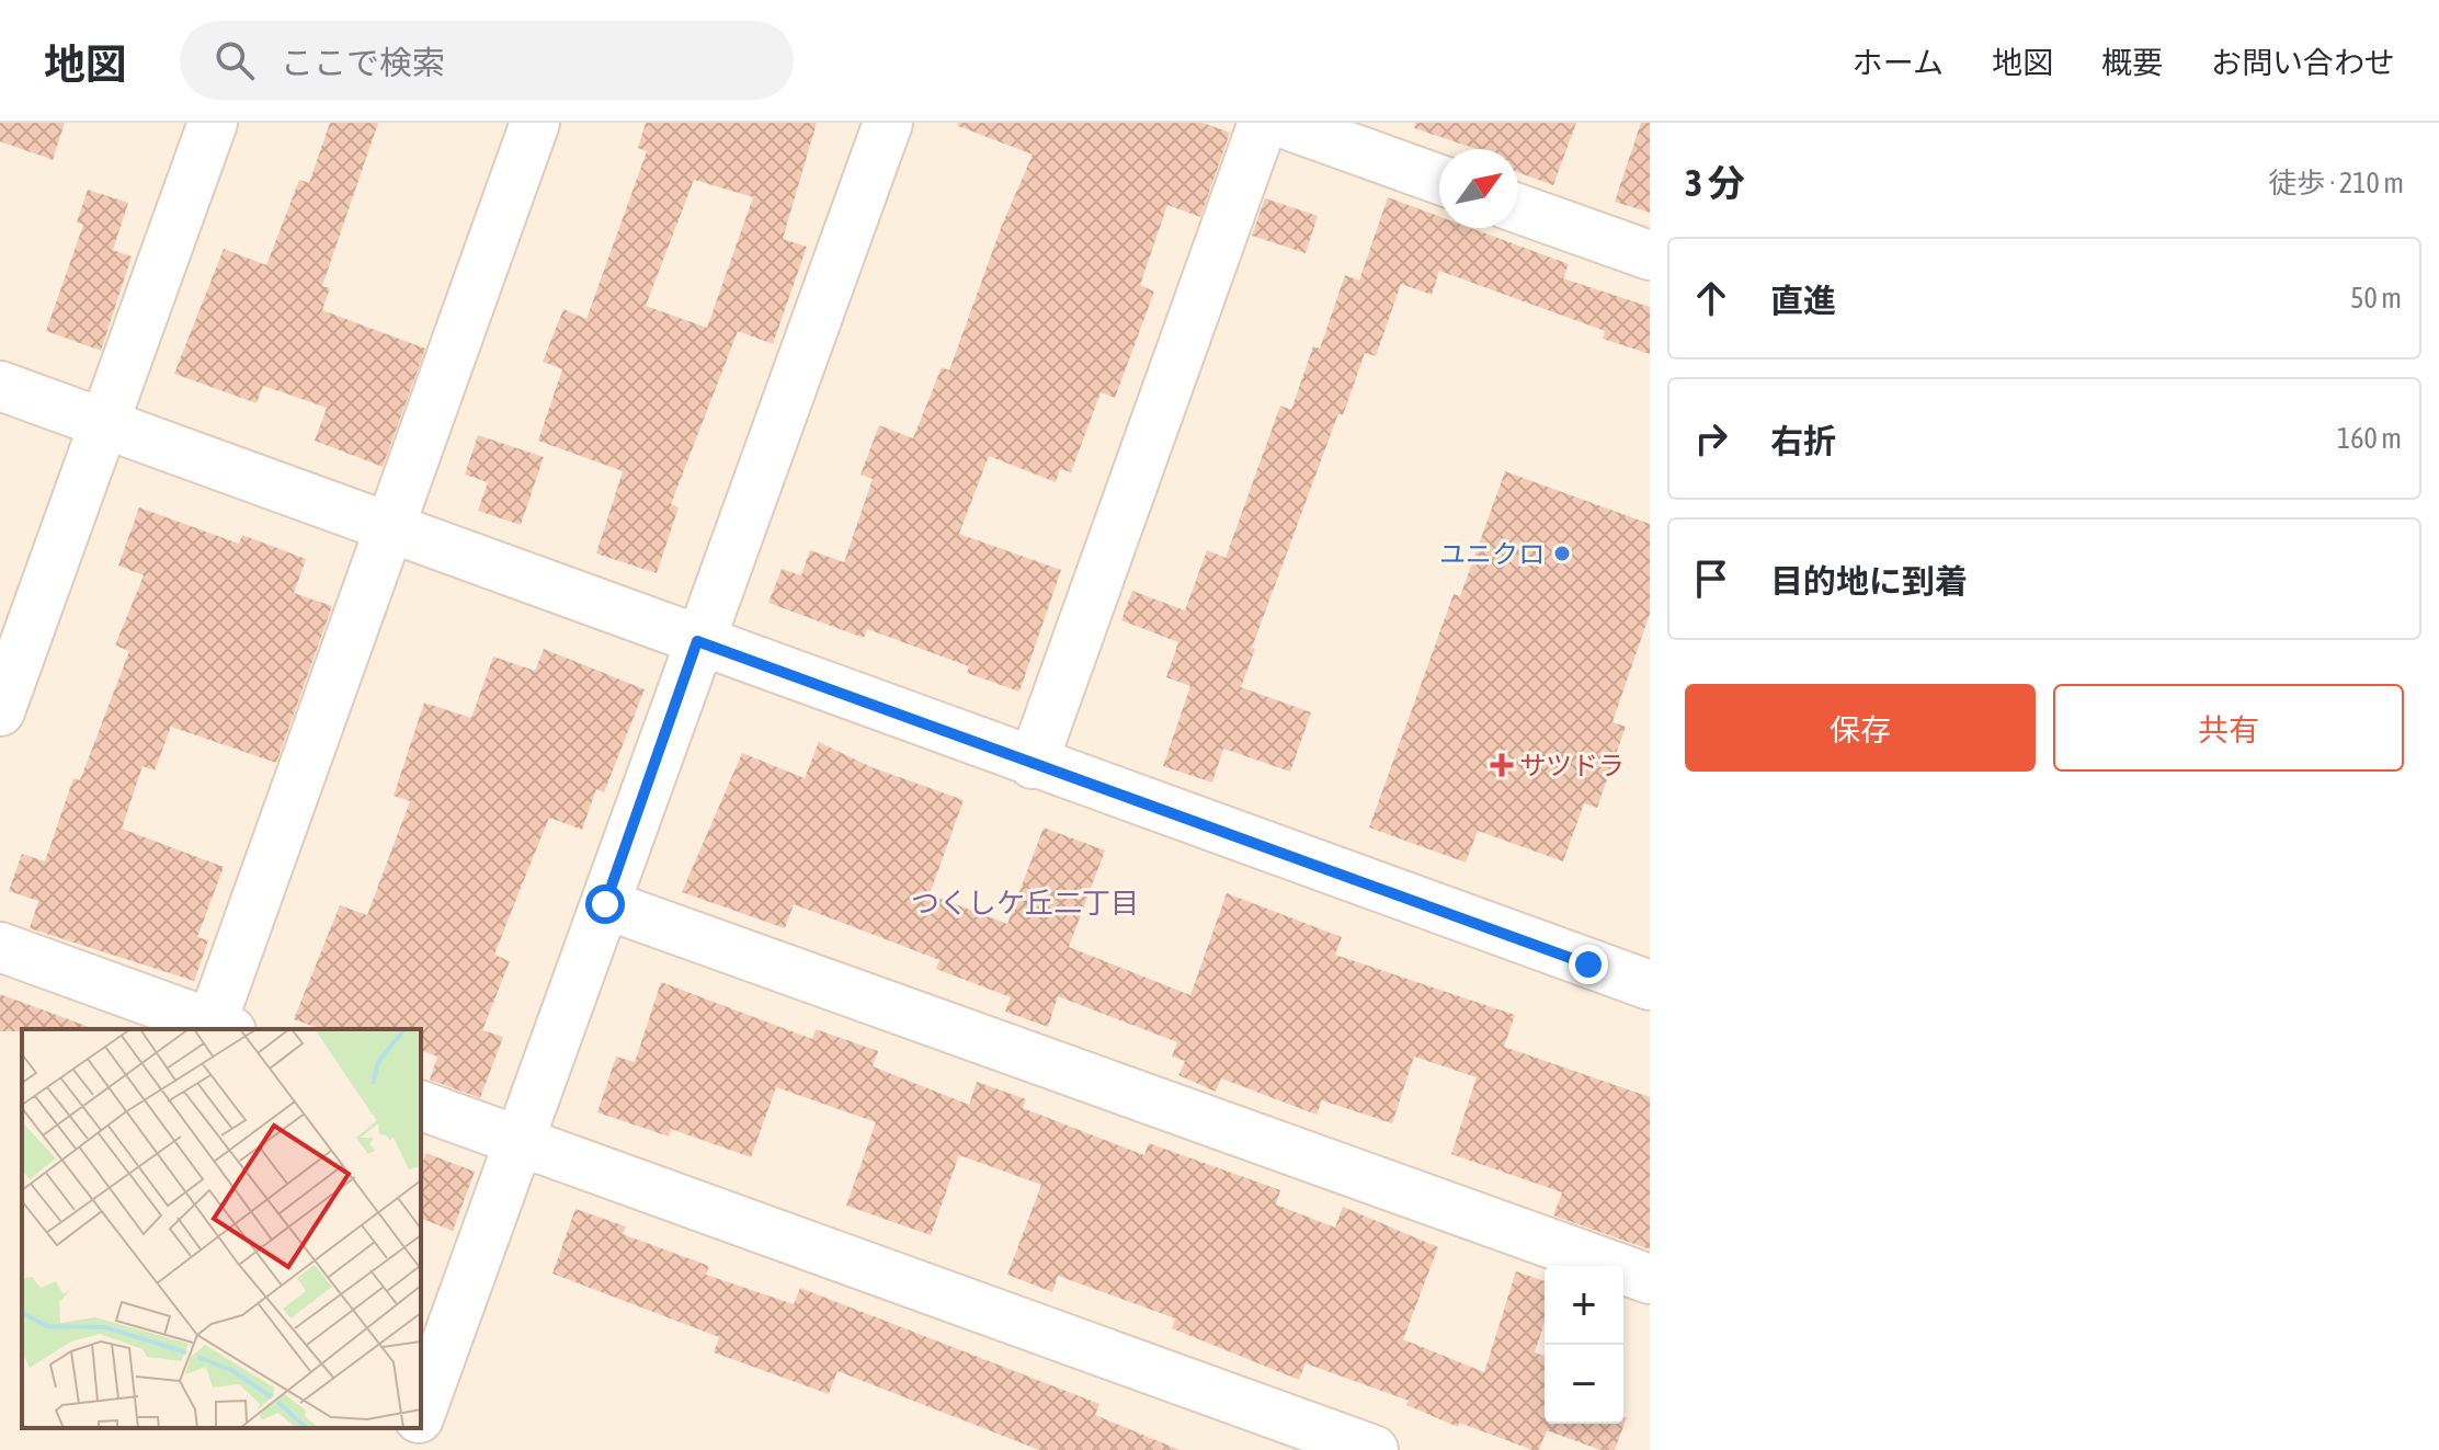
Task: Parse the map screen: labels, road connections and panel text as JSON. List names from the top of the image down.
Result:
{
  "districts": ["つくしケ丘二丁目"],
  "places": {
    "other": ["ユニクロ"],
    "health": ["サツドラ"]
  },
  "north": "top right",
  "page": {
    "header": "地図",
    "search": "ここで検索",
    "nav": [
      "ホーム",
      "地図",
      "概要",
      "お問い合わせ"
    ],
    "heading": ["3 分", "徒歩 · 210 m"],
    "list": [
      ["直進", "50 m"],
      ["右折", "160 m"],
      "目的地に到着"
    ],
    "buttons": ["保存", "共有"],
    "map_buttons": ["+", "−"]
  }
}
